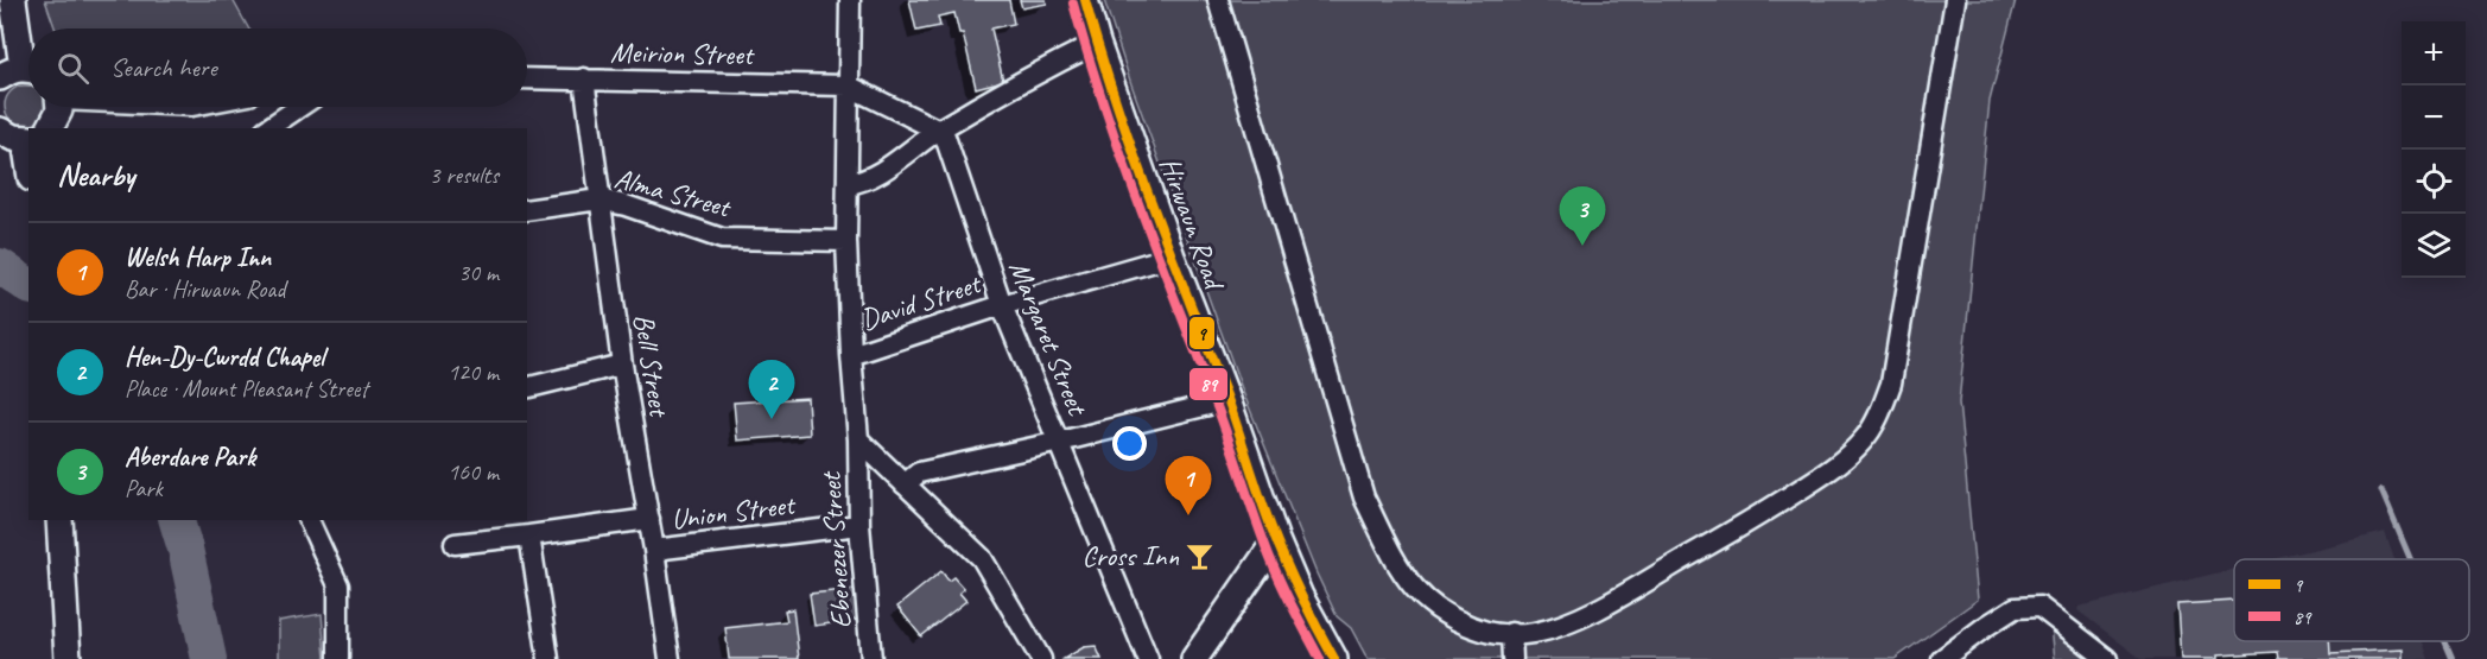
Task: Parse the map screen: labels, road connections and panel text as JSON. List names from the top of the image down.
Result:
{
  "streets": {
    "main road": ["Hirwaun Road"],
    "street": [
      "Meirion Street",
      "Alma Street",
      "David Street",
      "Margaret Street",
      "Bell Street",
      "Union Street",
      "Ebenezer Street"
    ]
  },
  "crossings": [
    ["Meirion Street", "Bell Street"],
    ["Meirion Street", "Ebenezer Street"],
    ["Alma Street", "Bell Street"],
    ["Alma Street", "Ebenezer Street"],
    ["Hirwaun Road", "David Street"],
    ["David Street", "Margaret Street"],
    ["David Street", "Ebenezer Street"],
    ["Bell Street", "Union Street"],
    ["Union Street", "Ebenezer Street"]
  ],
  "places": {
    "bar": ["Cross Inn"]
  },
  "lines": ["transit line 9", "transit line 89"],
  "legend": ["9", "89"],
  "page": {
    "map_buttons": ["+", "−"],
    "search": "Search here",
    "heading": ["Nearby", "3 results"],
    "pins": ["3", "2", "1"],
    "list": [
      {
        "mark": "1",
        "name": "Welsh Harp Inn",
        "note": "Bar · Hirwaun Road",
        "value": "30 m"
      },
      {
        "mark": "2",
        "name": "Hen-Dy-Cwrdd Chapel",
        "note": "Place · Mount Pleasant Street",
        "value": "120 m"
      },
      {
        "mark": "3",
        "name": "Aberdare Park",
        "note": "Park",
        "value": "160 m"
      }
    ]
  }
}
